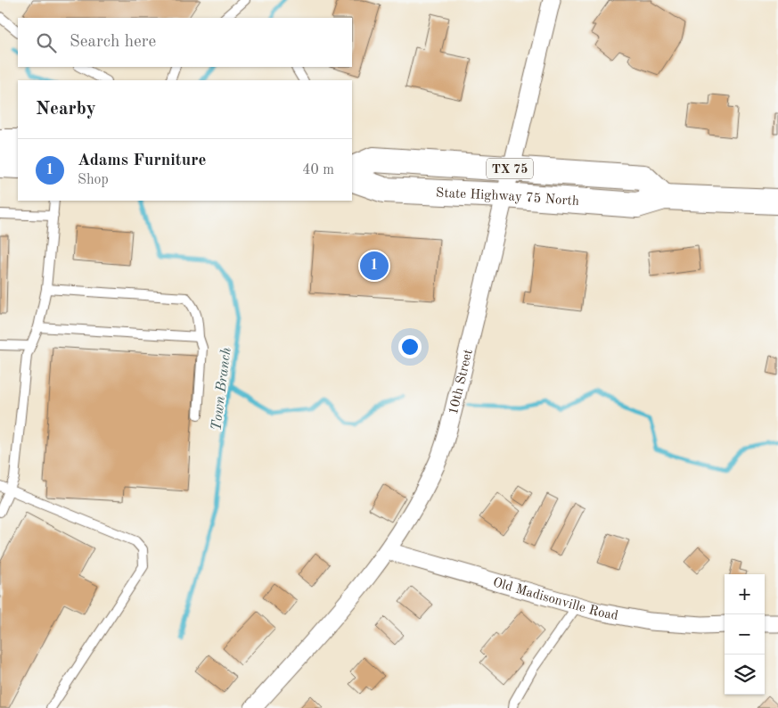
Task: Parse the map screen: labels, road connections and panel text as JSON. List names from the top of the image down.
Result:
{
  "streets": {
    "main road": ["TX 75", "State Highway 75 North"],
    "street": ["10th Street", "Old Madisonville Road"]
  },
  "crossings": [
    ["State Highway 75 North", "10th Street"],
    ["10th Street", "Old Madisonville Road"]
  ],
  "water": ["Town Branch"],
  "page": {
    "search": "Search here",
    "heading": "Nearby",
    "list": [
      {
        "mark": "1",
        "name": "Adams Furniture",
        "note": "Shop",
        "value": "40 m"
      }
    ],
    "pins": "1",
    "map_buttons": ["+", "−"]
  }
}
